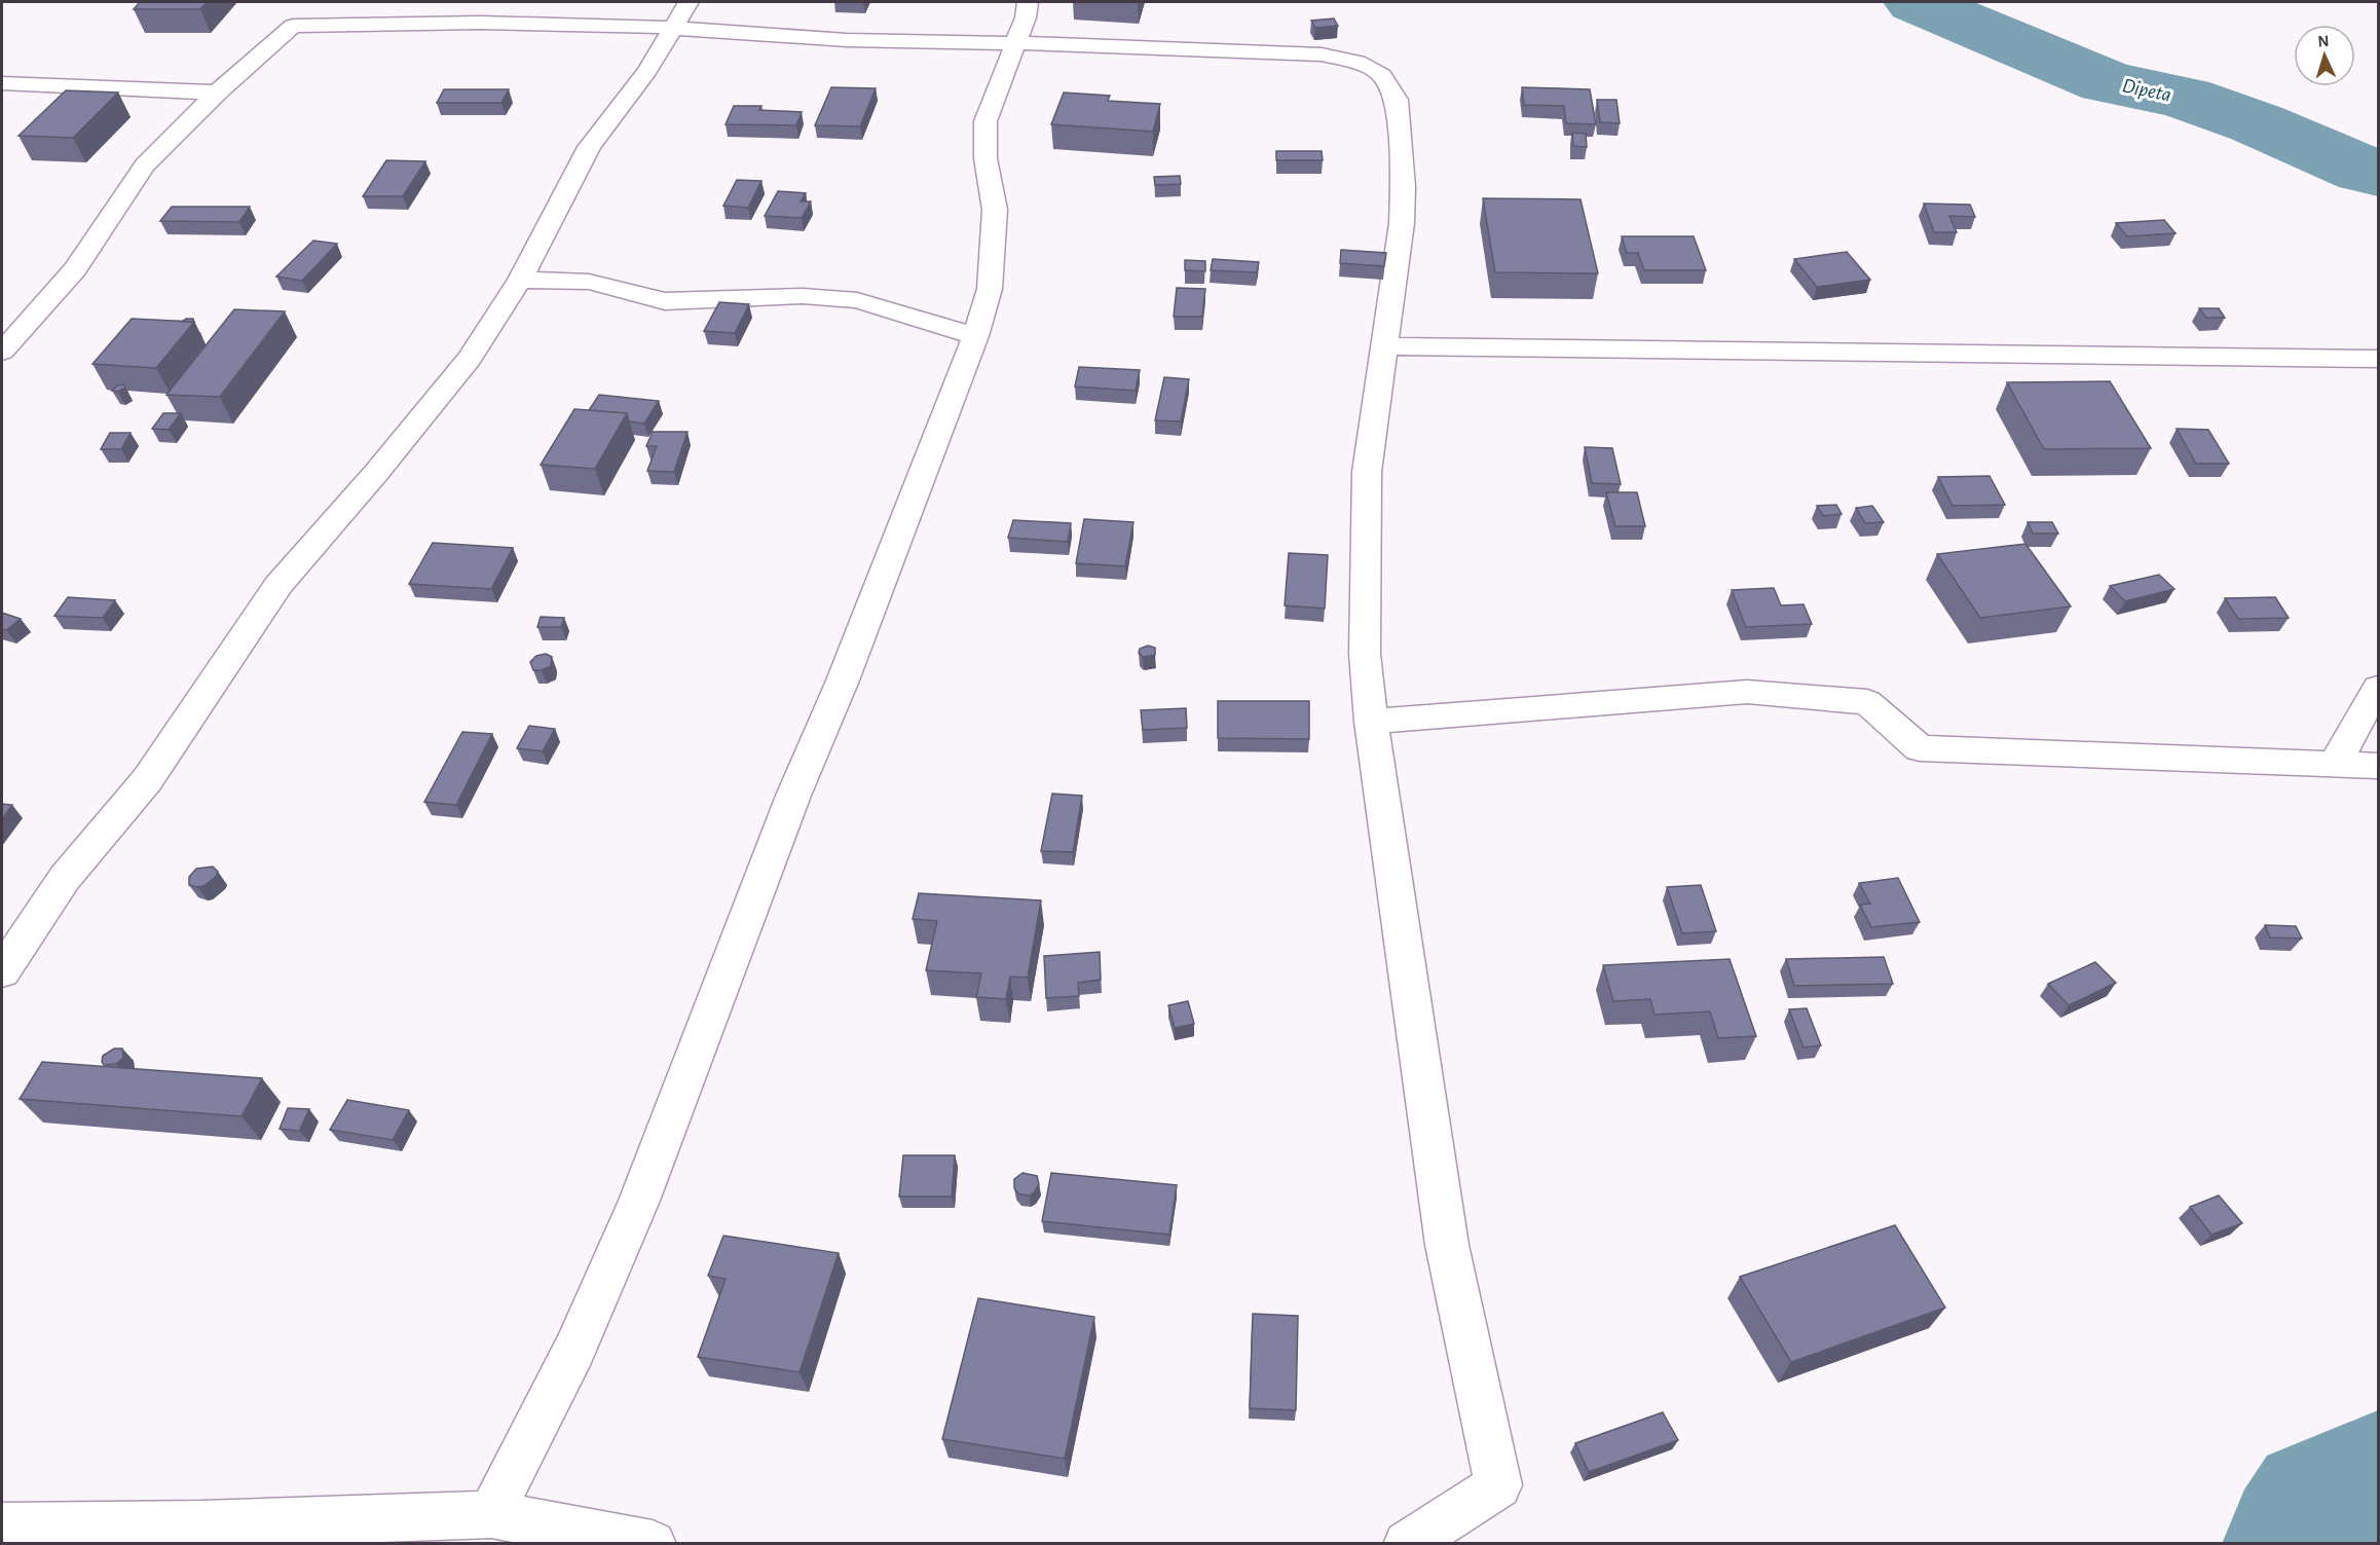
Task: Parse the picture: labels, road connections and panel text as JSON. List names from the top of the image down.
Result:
{
  "water": ["Dipeta"],
  "north": "top"
}
